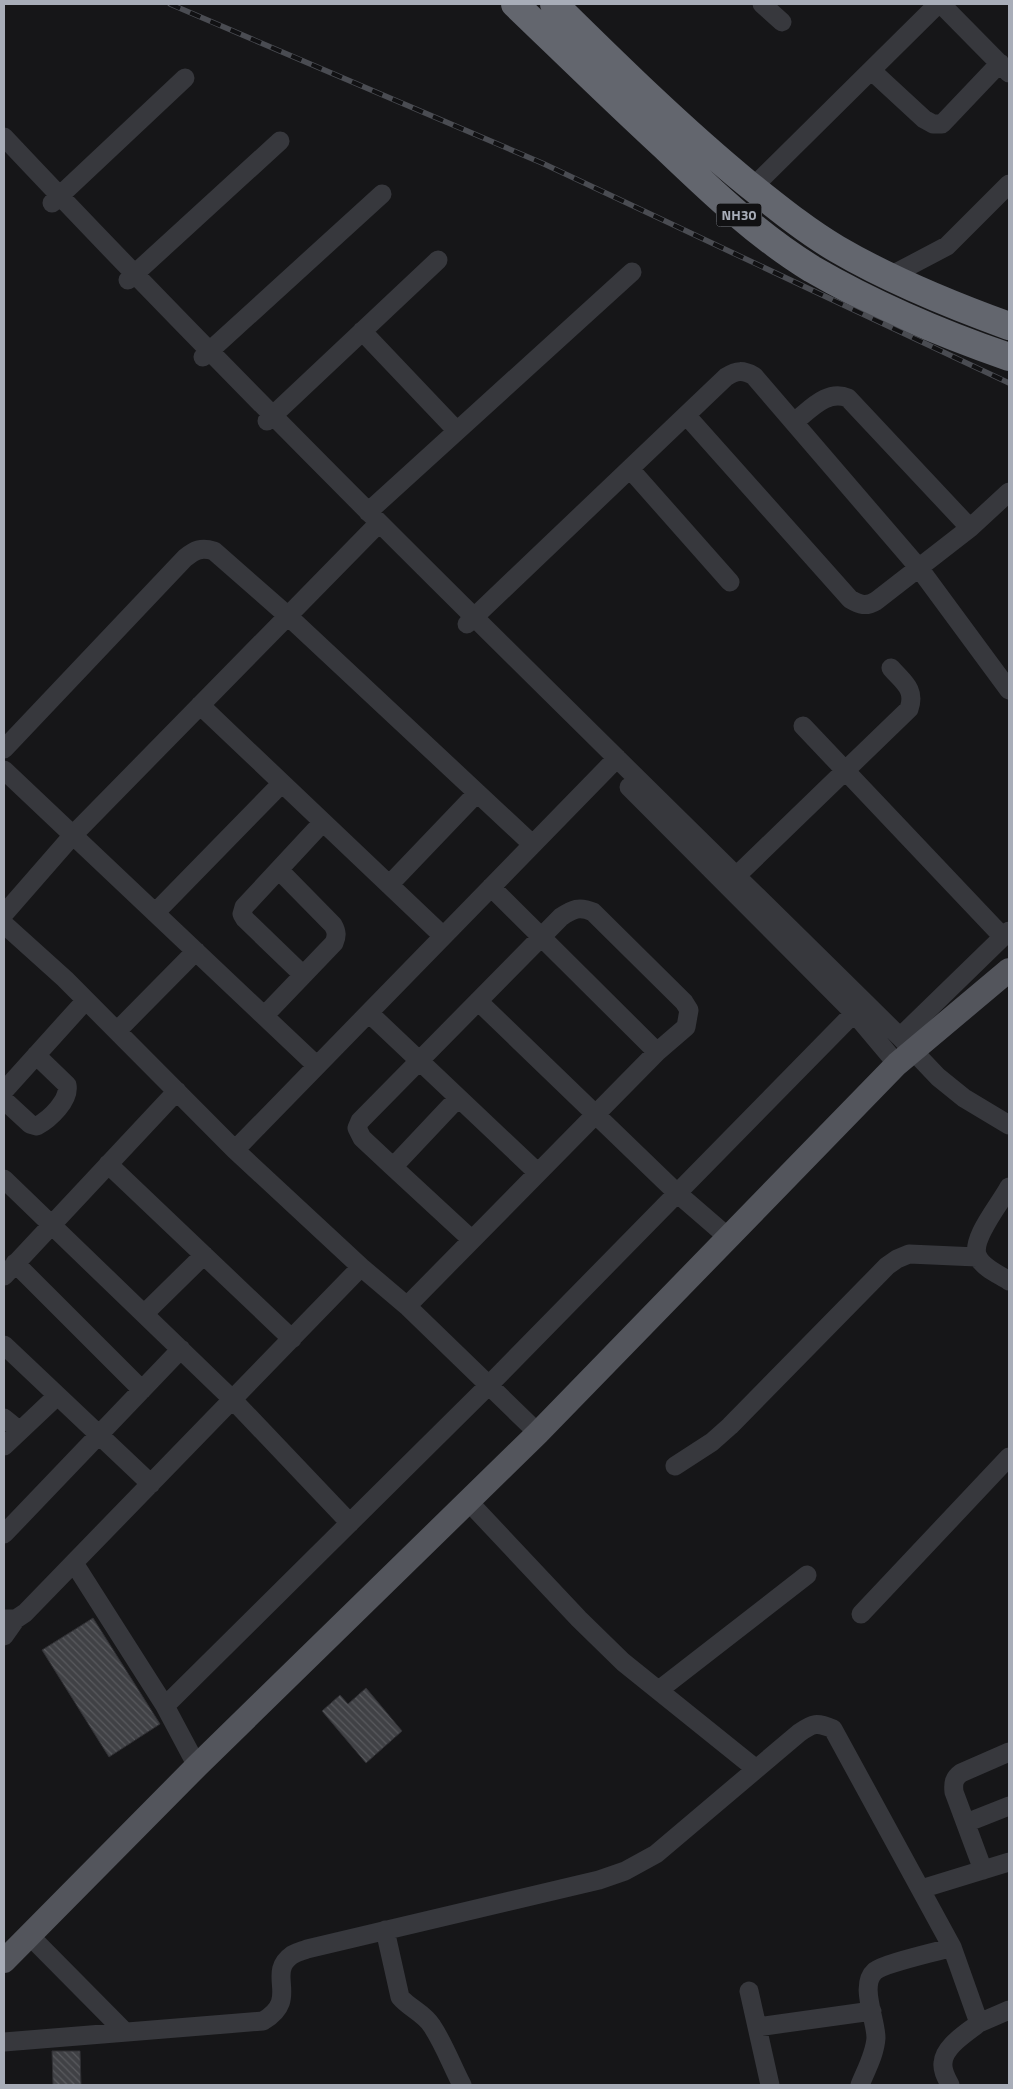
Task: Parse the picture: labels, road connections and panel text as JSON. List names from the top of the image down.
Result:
{
  "streets": {
    "highway": ["NH30"]
  }
}
